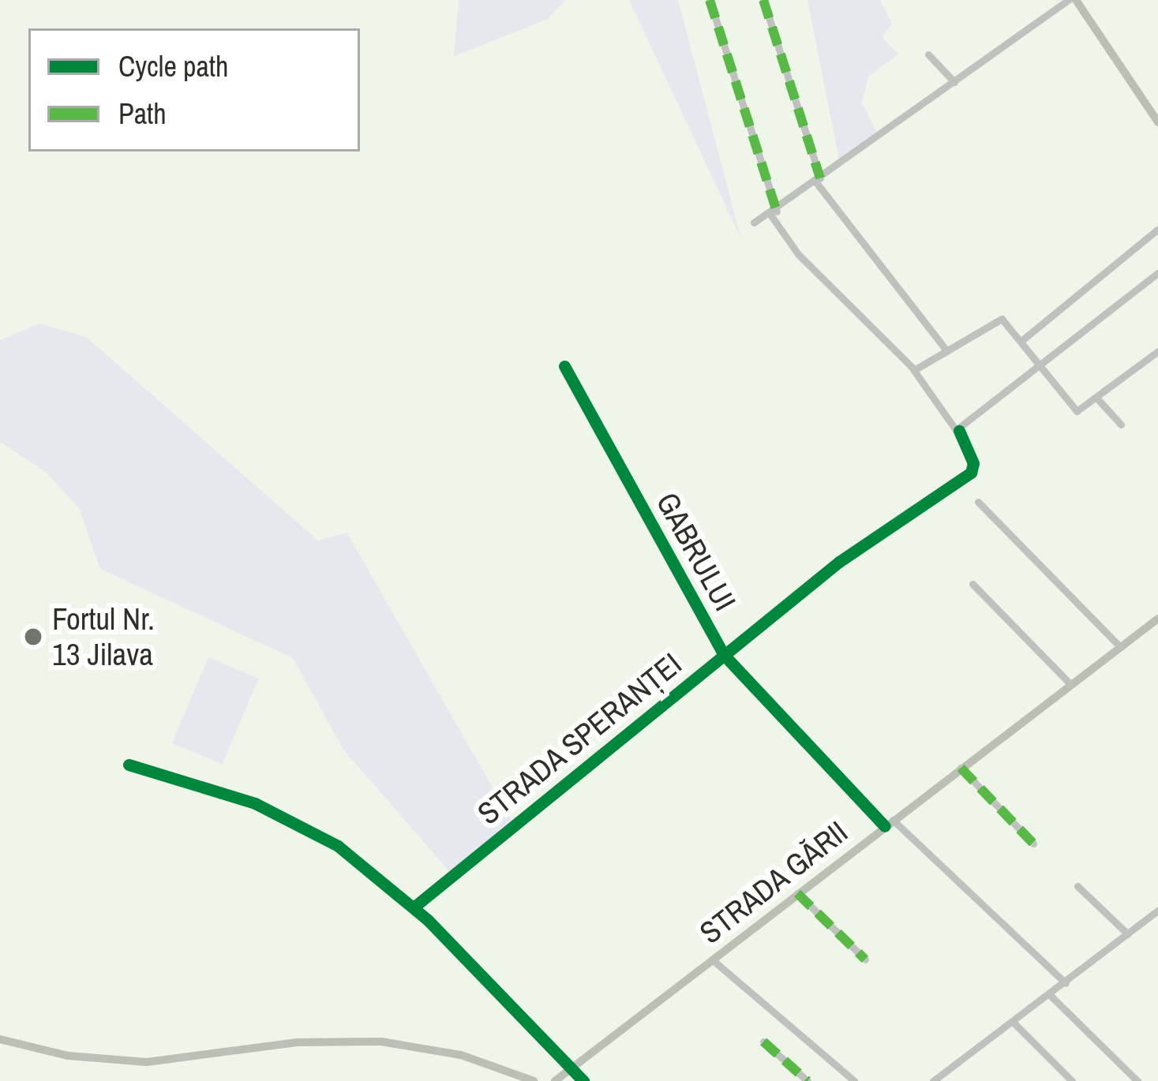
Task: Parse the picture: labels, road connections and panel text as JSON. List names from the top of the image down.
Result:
{
  "streets": {
    "main road": ["STRADA GĂRII"],
    "street": ["GABRULUI", "STRADA SPERANȚEI"]
  },
  "crossings": [
    ["GABRULUI", "STRADA SPERANȚEI"],
    ["GABRULUI", "STRADA GĂRII"]
  ],
  "places": ["Fortul Nr. 13 Jilava"],
  "legend": ["Cycle path", "Path"]
}
